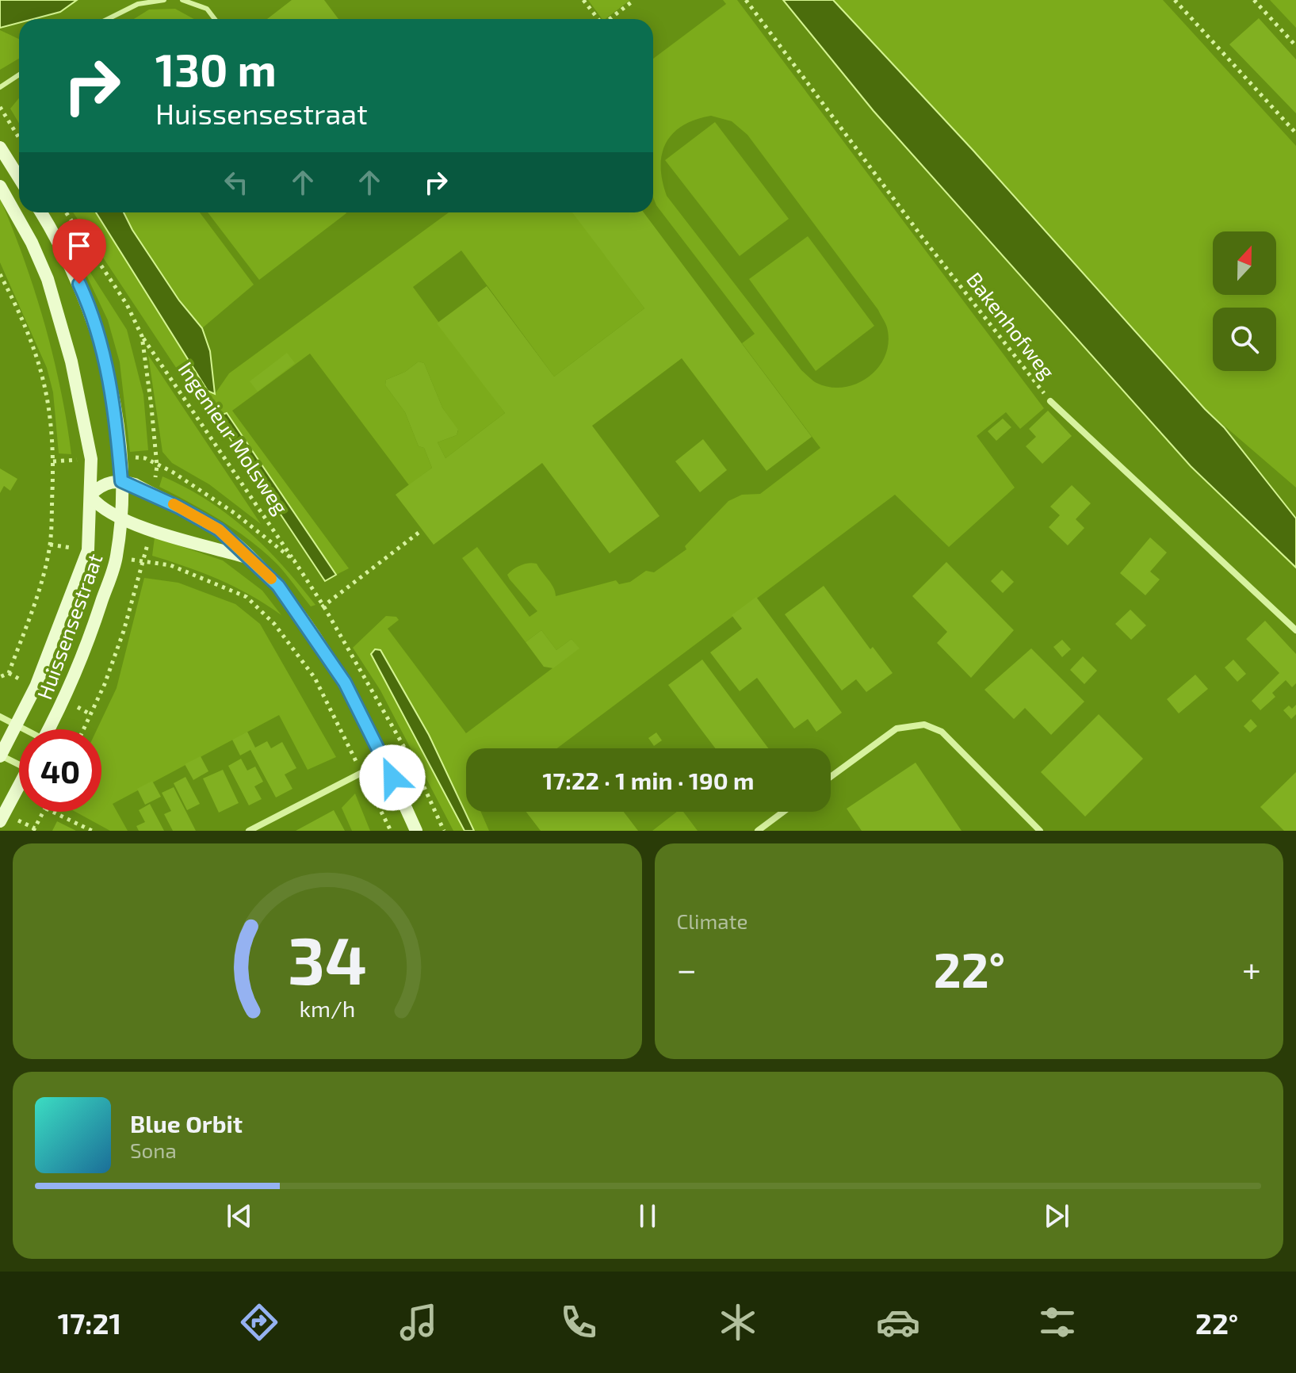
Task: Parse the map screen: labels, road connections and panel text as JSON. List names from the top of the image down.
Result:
{
  "streets": {
    "street": ["Bakenhofweg", "Huissensestraat"],
    "path": ["Ingenieur Molsweg"]
  },
  "north": "top",
  "page": {
    "turn": ["130 m", "Huissensestraat"],
    "limit": "40",
    "trip": "17:22 · 1 min · 190 m",
    "tile": "Climate",
    "heat": ["−", "22°", "+"],
    "song": ["Blue Orbit", "Sona"],
    "tabs": ["17:21", "22°"],
    "gauge": ["34", "km/h"]
  }
}
